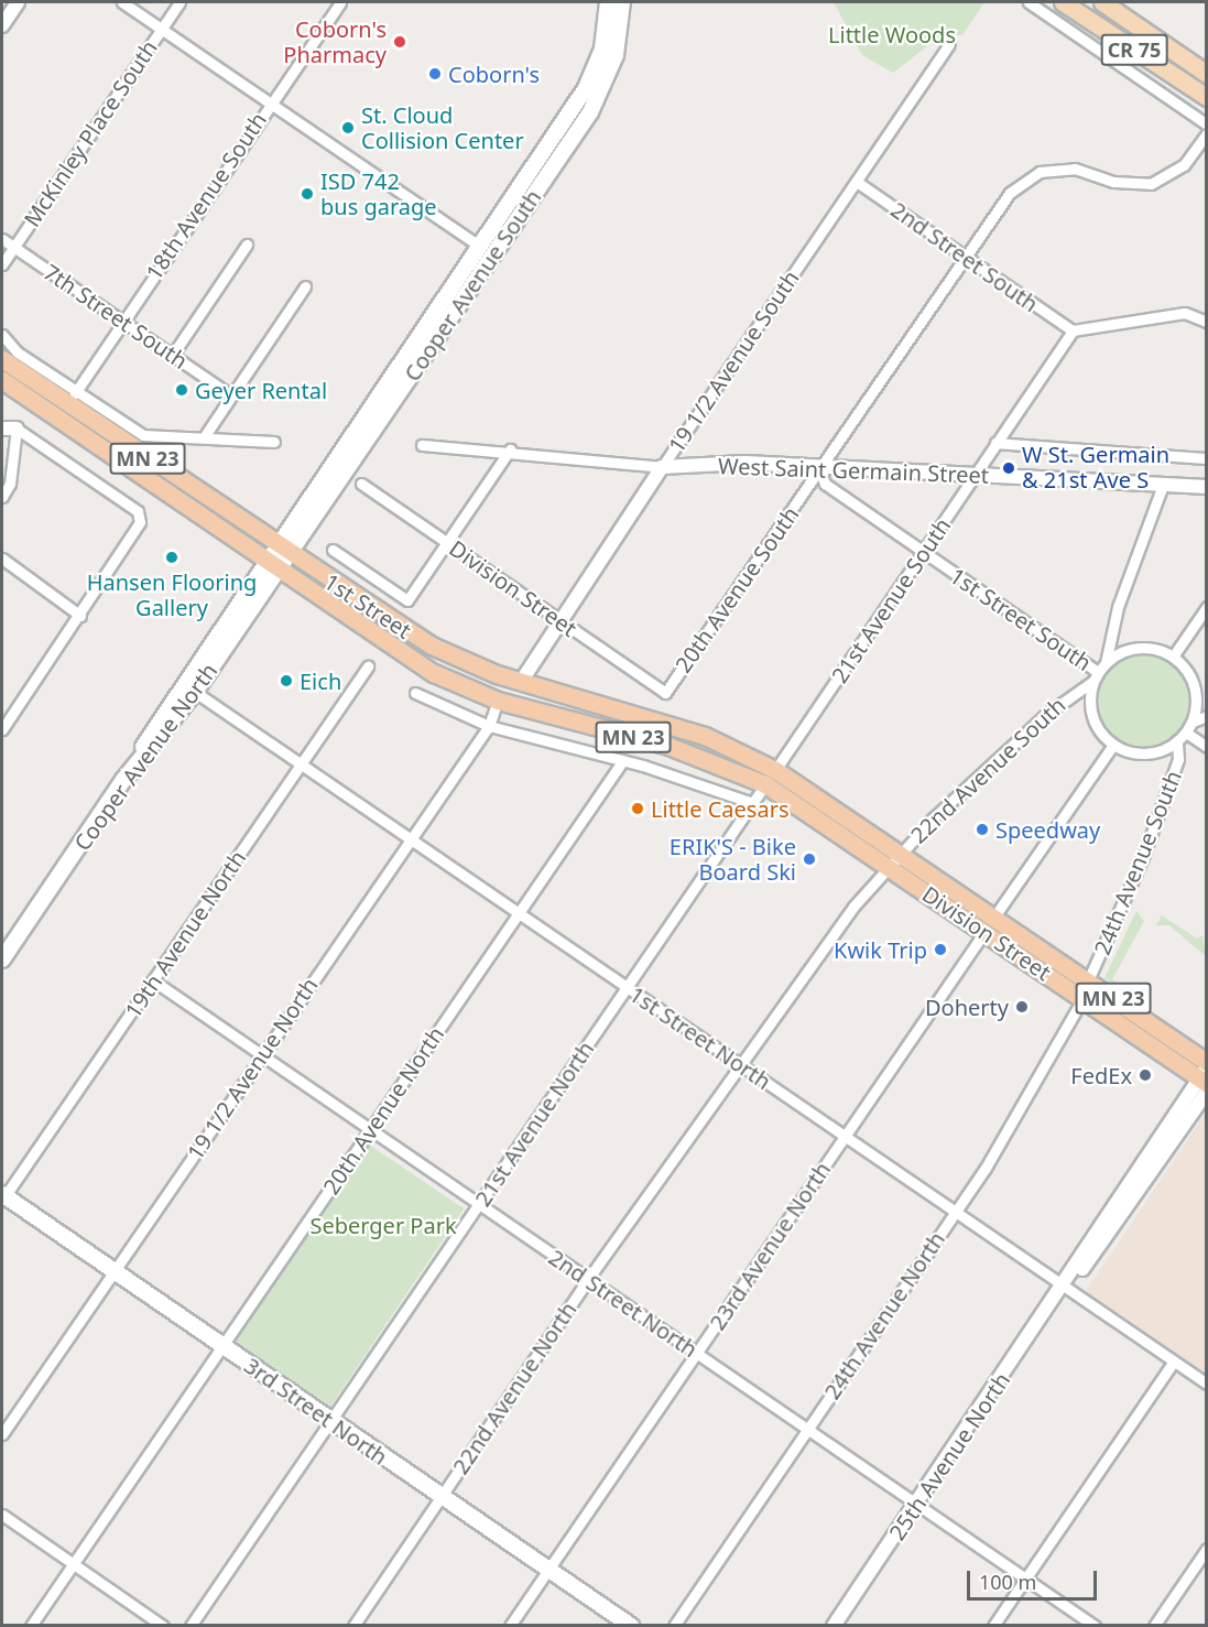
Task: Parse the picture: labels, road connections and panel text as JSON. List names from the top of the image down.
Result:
{
  "streets": {
    "highway": ["MN 23", "Division Street", "1st Street"],
    "main road": [
      "CR 75",
      "Cooper Avenue South",
      "Cooper Avenue North",
      "3rd Street North"
    ],
    "street": [
      "McKinley Place South",
      "18th Avenue South",
      "2nd Street South",
      "7th Street South",
      "19 1/2 Avenue South",
      "West Saint Germain Street",
      "20th Avenue South",
      "21st Avenue South",
      "1st Street South",
      "22nd Avenue South",
      "24th Avenue South",
      "19th Avenue North",
      "1st Street North",
      "19 1/2 Avenue North",
      "20th Avenue North",
      "21st Avenue North",
      "23rd Avenue North",
      "2nd Street North",
      "24th Avenue North",
      "22nd Avenue North",
      "25th Avenue North"
    ]
  },
  "crossings": [
    ["McKinley Place South", "7th Street South"],
    ["18th Avenue South", "7th Street South"],
    ["2nd Street South", "19 1/2 Avenue South"],
    ["2nd Street South", "20th Avenue South"],
    ["2nd Street South", "21st Avenue South"],
    ["Cooper Avenue South", "1st Street"],
    ["Cooper Avenue South", "Cooper Avenue North"],
    ["19 1/2 Avenue South", "West Saint Germain Street"],
    ["19 1/2 Avenue South", "Division Street"],
    ["19 1/2 Avenue South", "1st Street"],
    ["West Saint Germain Street", "20th Avenue South"],
    ["West Saint Germain Street", "21st Avenue South"],
    ["West Saint Germain Street", "1st Street South"],
    ["Division Street", "20th Avenue South"],
    ["Division Street", "21st Avenue South"],
    ["Division Street", "1st Street"],
    ["Division Street", "22nd Avenue South"],
    ["Division Street", "24th Avenue South"],
    ["Division Street", "21st Avenue North"],
    ["Division Street", "23rd Avenue North"],
    ["Division Street", "24th Avenue North"],
    ["Division Street", "22nd Avenue North"],
    ["Division Street", "25th Avenue North"],
    ["20th Avenue South", "1st Street South"],
    ["21st Avenue South", "1st Street"],
    ["21st Avenue South", "1st Street South"],
    ["1st Street", "Cooper Avenue North"],
    ["1st Street", "19 1/2 Avenue North"],
    ["1st Street", "21st Avenue North"],
    ["1st Street South", "22nd Avenue South"],
    ["1st Street South", "24th Avenue South"],
    ["Cooper Avenue North", "1st Street North"],
    ["22nd Avenue South", "24th Avenue South"],
    ["22nd Avenue South", "22nd Avenue North"],
    ["19th Avenue North", "1st Street North"],
    ["19th Avenue North", "2nd Street North"],
    ["19th Avenue North", "3rd Street North"],
    ["1st Street North", "19 1/2 Avenue North"],
    ["1st Street North", "20th Avenue North"],
    ["1st Street North", "21st Avenue North"],
    ["1st Street North", "23rd Avenue North"],
    ["1st Street North", "24th Avenue North"],
    ["1st Street North", "22nd Avenue North"],
    ["1st Street North", "25th Avenue North"],
    ["19 1/2 Avenue North", "2nd Street North"],
    ["19 1/2 Avenue North", "3rd Street North"],
    ["20th Avenue North", "2nd Street North"],
    ["20th Avenue North", "3rd Street North"],
    ["21st Avenue North", "2nd Street North"],
    ["21st Avenue North", "3rd Street North"],
    ["23rd Avenue North", "2nd Street North"],
    ["23rd Avenue North", "3rd Street North"],
    ["2nd Street North", "24th Avenue North"],
    ["2nd Street North", "22nd Avenue North"],
    ["2nd Street North", "25th Avenue North"],
    ["22nd Avenue North", "3rd Street North"]
  ],
  "parks": ["Little Woods", "Seberger Park"],
  "places": [
    "Coborn's Pharmacy",
    "Coborn's",
    "St. Cloud Collision Center",
    "ISD 742 bus garage",
    "Geyer Rental",
    "W St. Germain & 21st Ave S",
    "Hansen Flooring Gallery",
    "Eich",
    "Little Caesars",
    "Speedway",
    "ERIK'S - Bike Board Ski",
    "Kwik Trip",
    "Doherty",
    "FedEx"
  ],
  "scale_bar": "100 m"
}
